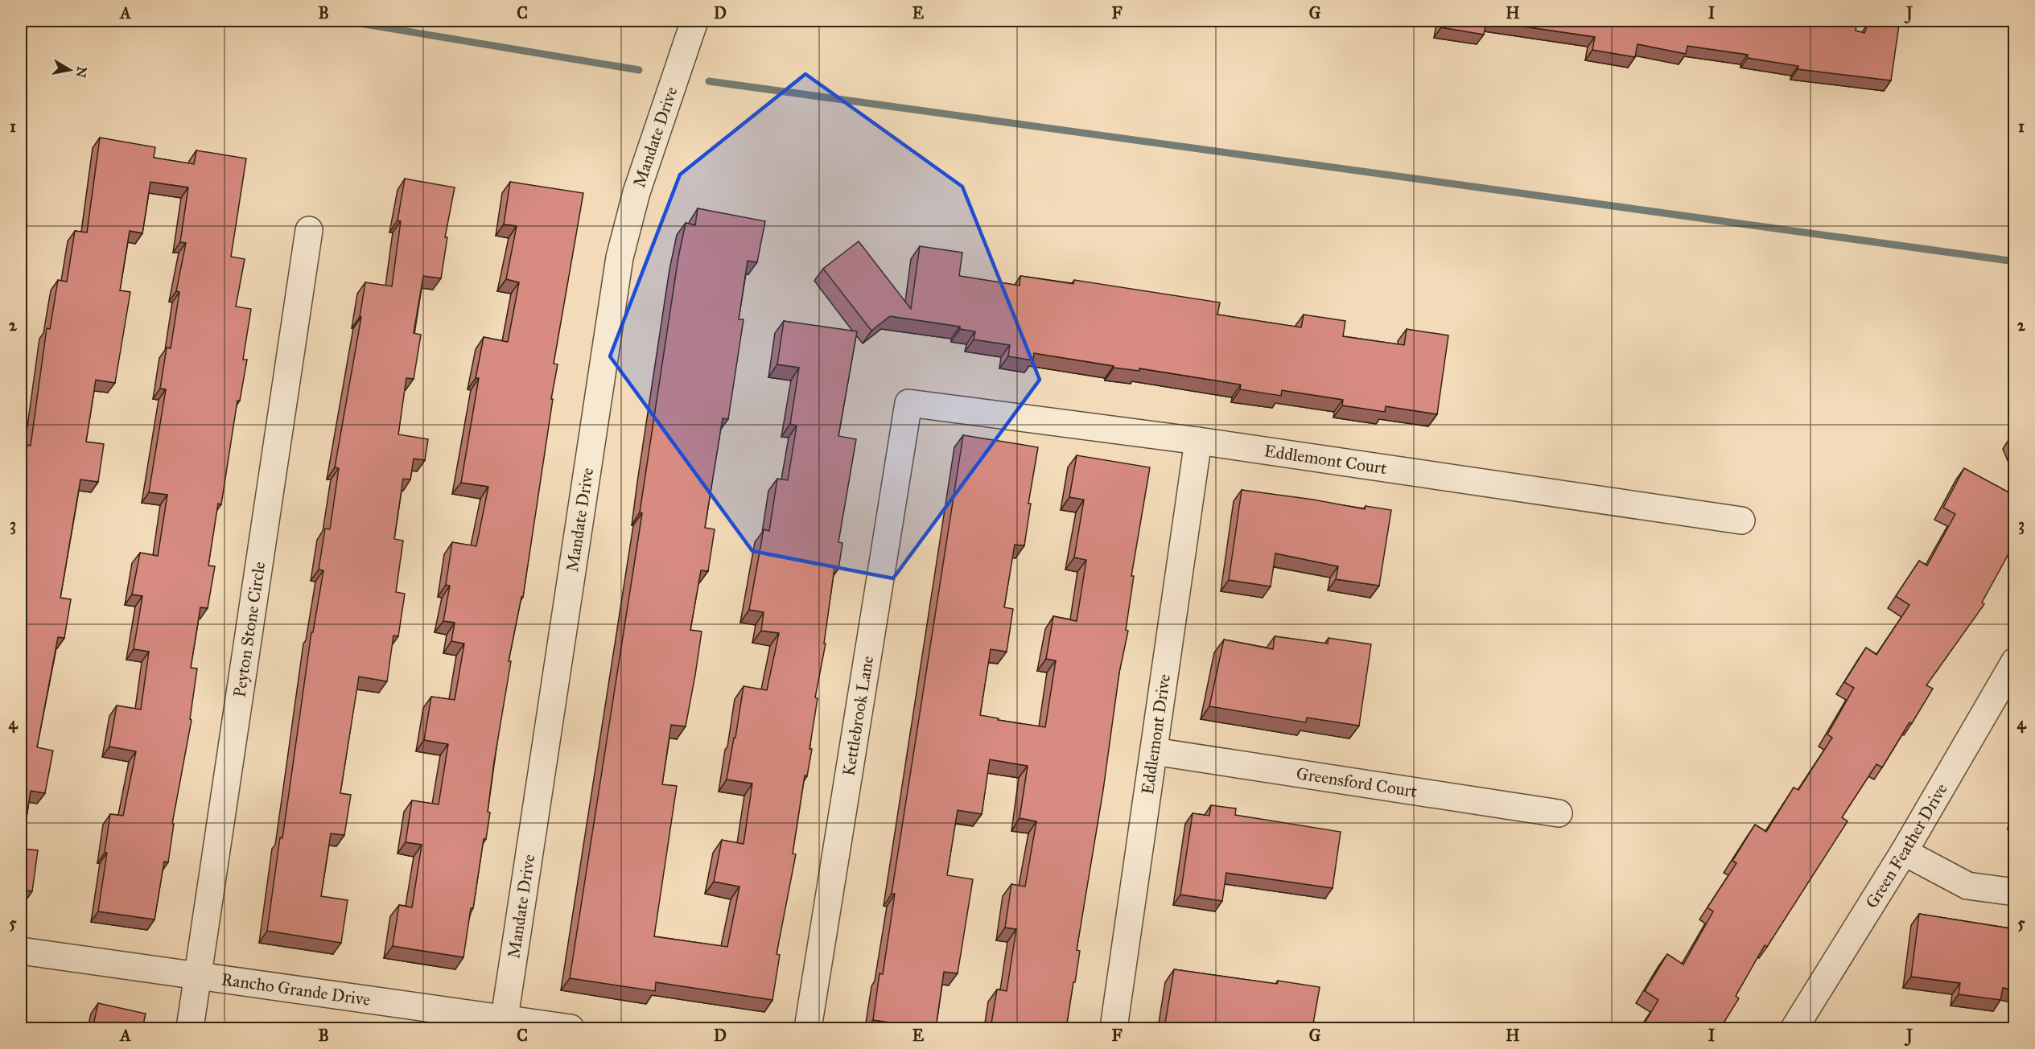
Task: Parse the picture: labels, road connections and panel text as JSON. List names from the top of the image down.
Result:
{
  "streets": {
    "street": [
      "Mandate Drive",
      "Eddlemont Court",
      "Peyton Stone Circle",
      "Kettlebrook Lane",
      "Eddlemont Drive",
      "Greensford Court",
      "Green Feather Drive",
      "Rancho Grande Drive"
    ]
  },
  "crossings": [
    ["Mandate Drive", "Rancho Grande Drive"],
    ["Eddlemont Court", "Kettlebrook Lane"],
    ["Eddlemont Court", "Eddlemont Drive"],
    ["Peyton Stone Circle", "Rancho Grande Drive"],
    ["Eddlemont Drive", "Greensford Court"]
  ],
  "north": "right",
  "grid": {
    "columns": [
      "A",
      "B",
      "C",
      "D",
      "E",
      "F",
      "G",
      "H",
      "I",
      "J"
    ],
    "rows": [
      "1",
      "2",
      "3",
      "4",
      "5"
    ]
  }
}
